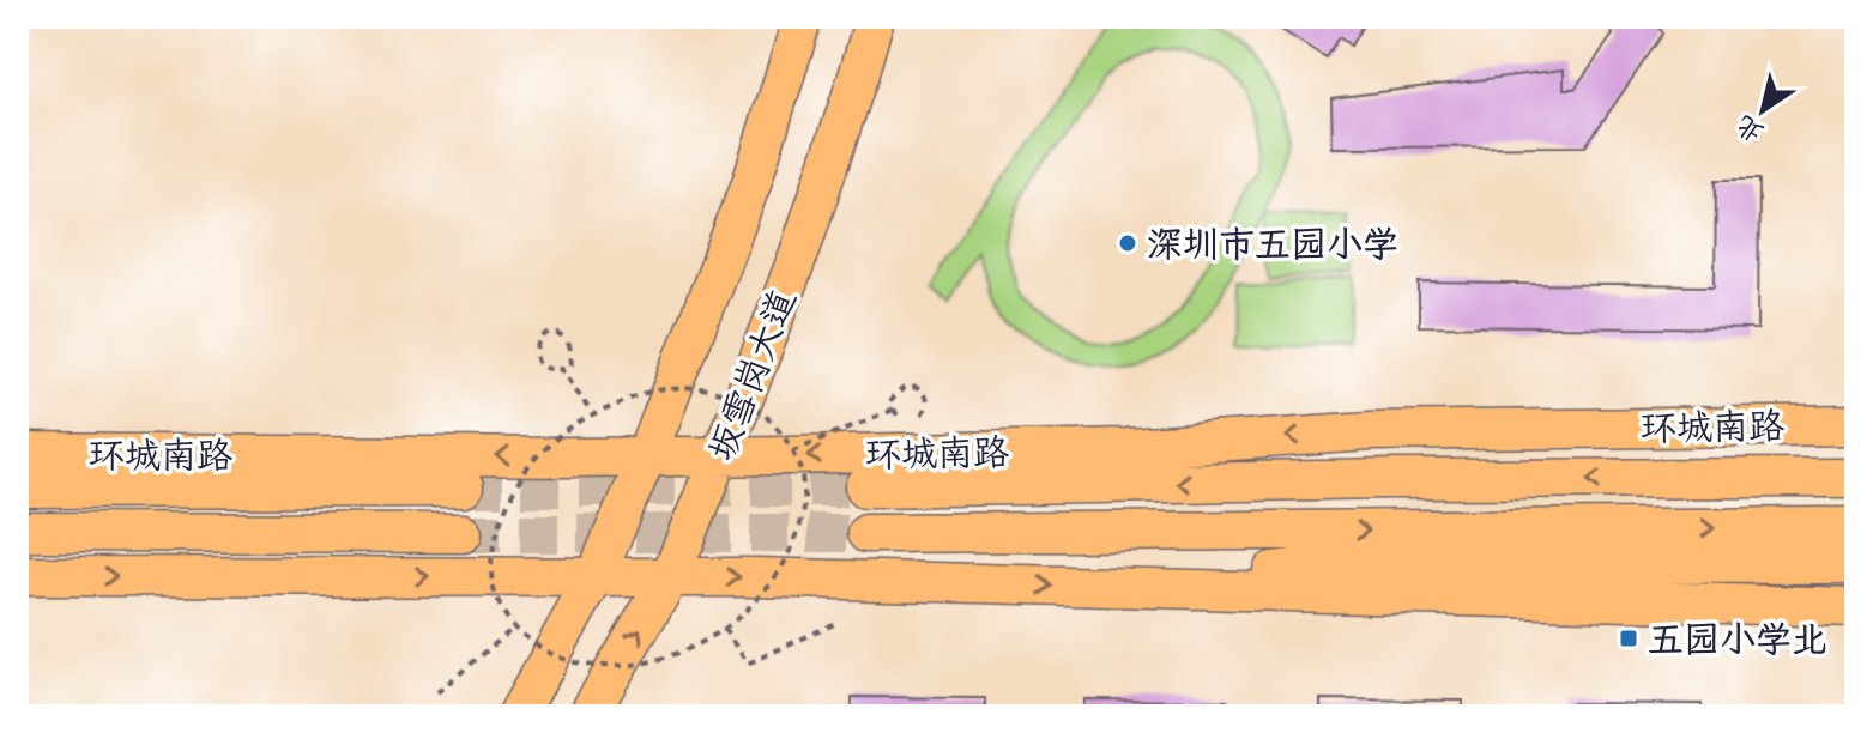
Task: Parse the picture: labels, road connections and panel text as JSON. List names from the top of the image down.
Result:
{
  "streets": {
    "main road": ["坂雪岗大道", "环城南路"]
  },
  "crossings": [
    ["坂雪岗大道", "环城南路"]
  ],
  "places": {
    "other": ["深圳市五园小学"],
    "transit": ["五园小学北"]
  },
  "north": "bottom left"
}
